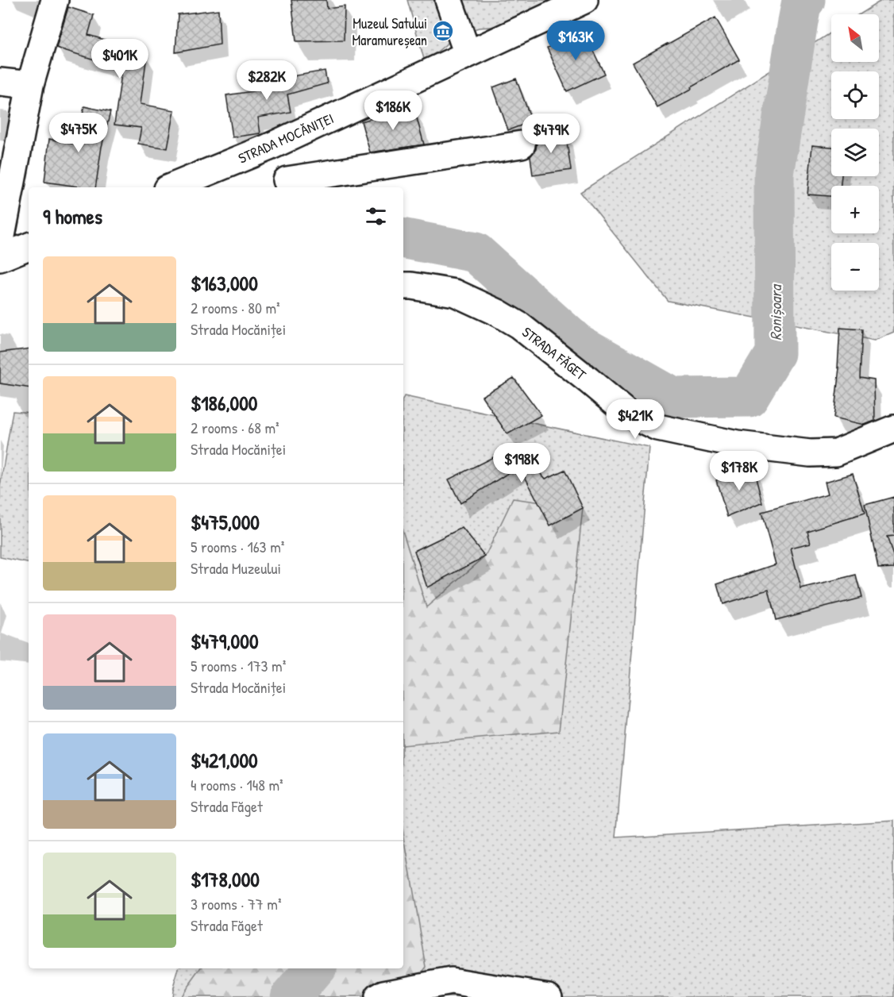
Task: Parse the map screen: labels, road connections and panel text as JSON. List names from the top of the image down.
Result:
{
  "streets": {
    "street": ["STRADA MOCĂNIȚEI", "STRADA FĂGET"]
  },
  "water": ["Ronișoara"],
  "places": {
    "museum": ["Muzeul Satului Maramureșean"]
  },
  "north": "top left",
  "page": {
    "map_buttons": ["+", "−"],
    "price": [
      "$163K",
      "$401K",
      "$282K",
      "$186K",
      "$475K",
      "$479K",
      "$421K",
      "$198K",
      "$178K"
    ],
    "heading": "9 homes",
    "list": [
      {
        "name": "$163,000",
        "note": "2 rooms · 80 m² · Strada Mocăniței"
      },
      {
        "name": "$186,000",
        "note": "2 rooms · 68 m² · Strada Mocăniței"
      },
      {
        "name": "$475,000",
        "note": "5 rooms · 163 m² · Strada Muzeului"
      },
      {
        "name": "$479,000",
        "note": "5 rooms · 173 m² · Strada Mocăniței"
      },
      {
        "name": "$421,000",
        "note": "4 rooms · 148 m² · Strada Făget"
      },
      {
        "name": "$178,000",
        "note": "3 rooms · 77 m² · Strada Făget"
      }
    ]
  }
}
